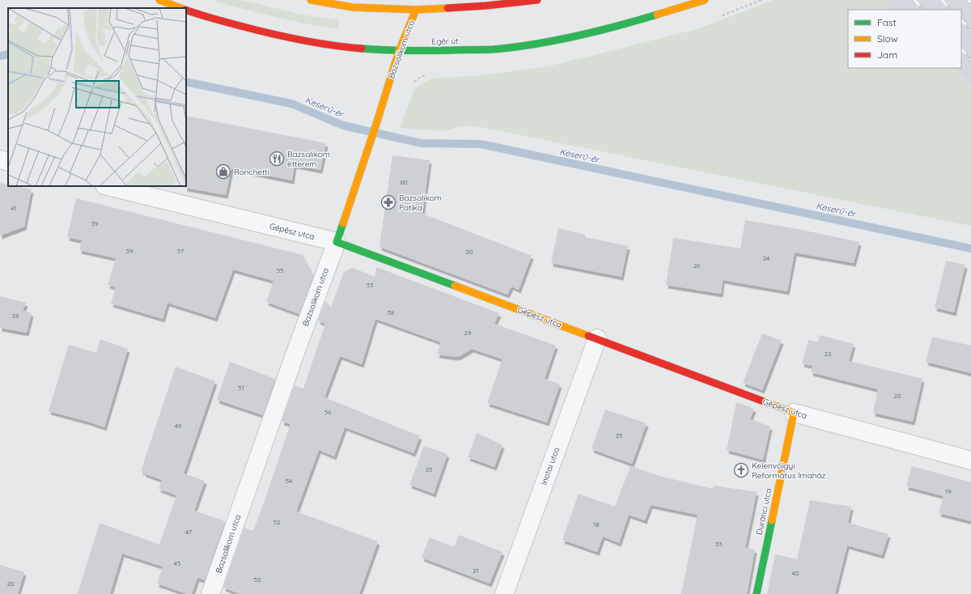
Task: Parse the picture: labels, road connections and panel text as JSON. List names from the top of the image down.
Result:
{
  "streets": {
    "street": [
      "Egér út",
      "Bazsalikom utca",
      "Gépész utca",
      "Inotai utca",
      "Duránci utca"
    ]
  },
  "crossings": [
    ["Egér út", "Bazsalikom utca"],
    ["Bazsalikom utca", "Gépész utca"],
    ["Gépész utca", "Inotai utca"],
    ["Gépész utca", "Duránci utca"]
  ],
  "water": ["Keserű-ér"],
  "places": {
    "restaurant": ["Bazsalikom étterem"],
    "shop": ["Ronchetti"],
    "pharmacy": ["Bazsalikom Patika"],
    "church": ["Kelenvölgyi Református Imaház"]
  },
  "house_numbers": [
    "60",
    "41",
    "39",
    "39",
    "37",
    "30",
    "24",
    "26",
    "35",
    "33",
    "58",
    "28",
    "29",
    "22",
    "51",
    "20",
    "56",
    "49",
    "25",
    "23",
    "54",
    "19",
    "52",
    "18",
    "47",
    "33",
    "45",
    "21",
    "40",
    "50",
    "20"
  ],
  "legend": ["Fast", "Slow", "Jam"]
}
